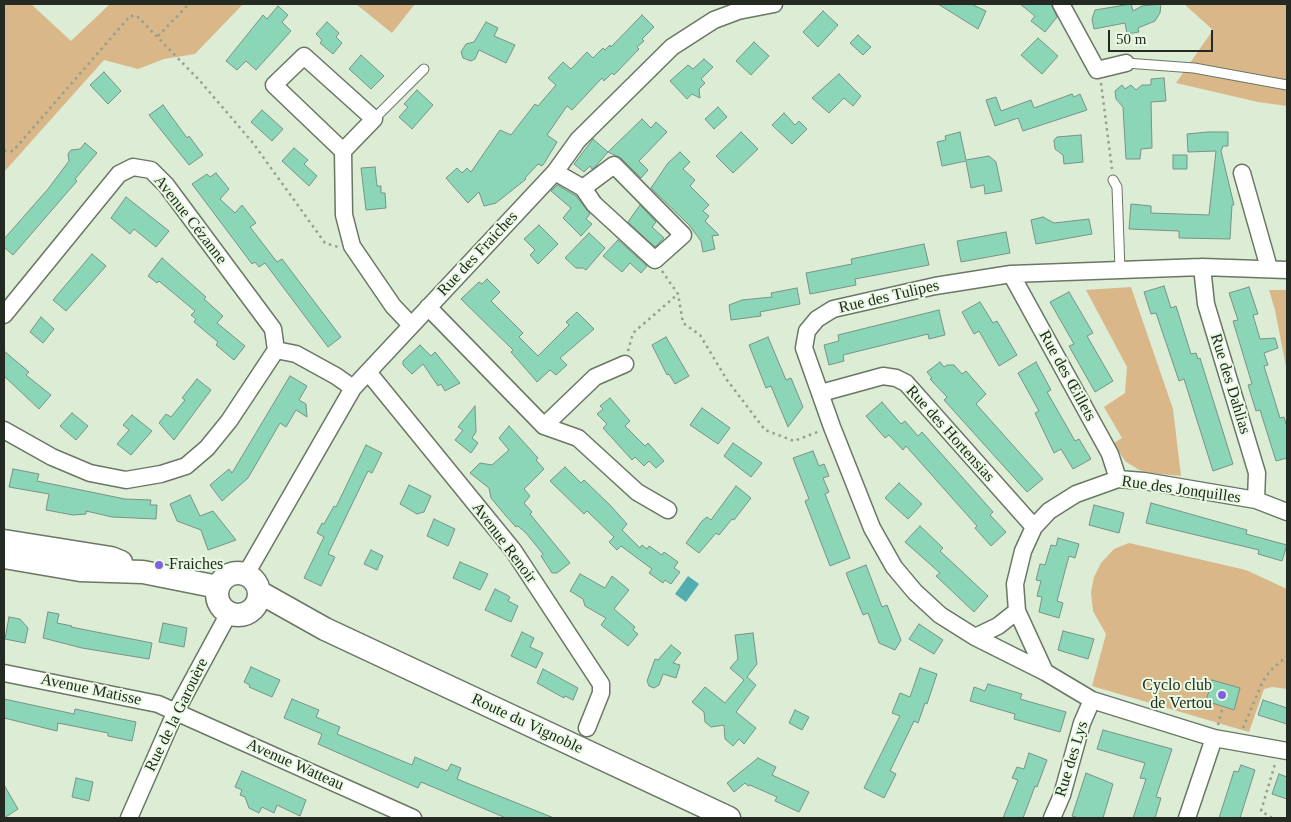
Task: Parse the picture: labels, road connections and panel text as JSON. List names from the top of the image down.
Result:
{
  "streets": {
    "street": [
      "Avenue Cézanne",
      "Rue des Fraiches",
      "Rue des Tulipes",
      "Rue des Œillets",
      "Rue des Dahlias",
      "Rue des Hortensias",
      "Rue des Jonquilles",
      "Avenue Renoir",
      "Avenue Matisse",
      "Rue de la Garouère",
      "Route du Vignoble",
      "Rue des Lys",
      "Avenue Watteau"
    ]
  },
  "crossings": [
    ["Rue des Fraiches", "Avenue Renoir"],
    ["Rue des Fraiches", "Rue de la Garouère"],
    ["Rue des Fraiches", "Route du Vignoble"],
    ["Rue des Tulipes", "Rue des Œillets"],
    ["Rue des Tulipes", "Rue des Dahlias"],
    ["Rue des Tulipes", "Rue des Hortensias"],
    ["Rue des Tulipes", "Rue des Jonquilles"],
    ["Rue des Œillets", "Rue des Jonquilles"],
    ["Rue des Dahlias", "Rue des Jonquilles"],
    ["Rue des Hortensias", "Rue des Jonquilles"],
    ["Avenue Matisse", "Rue de la Garouère"],
    ["Avenue Matisse", "Avenue Watteau"],
    ["Rue de la Garouère", "Route du Vignoble"],
    ["Rue de la Garouère", "Avenue Watteau"]
  ],
  "places": ["Fraiches", "Cyclo club de Vertou"],
  "scale_bar": "50 m"
}
